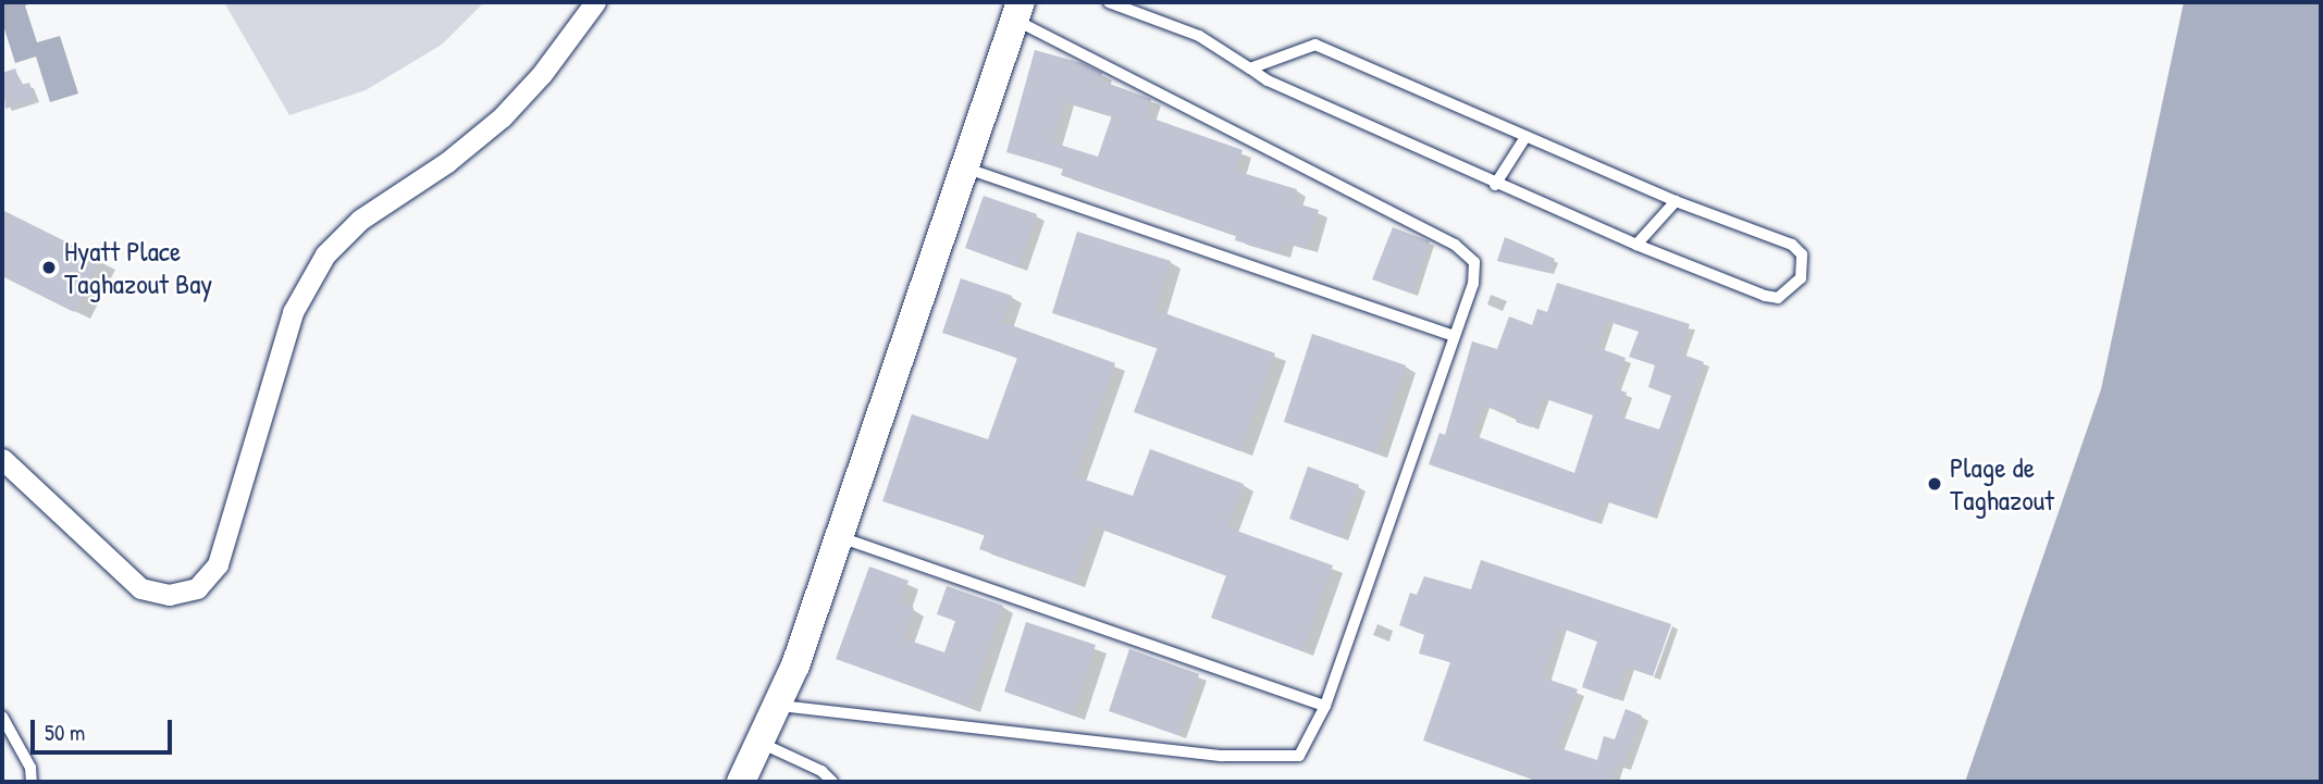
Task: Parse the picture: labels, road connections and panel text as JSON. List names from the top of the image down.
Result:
{
  "places": ["Hyatt Place Taghazout Bay", "Plage de Taghazout"],
  "scale_bar": "50 m"
}
